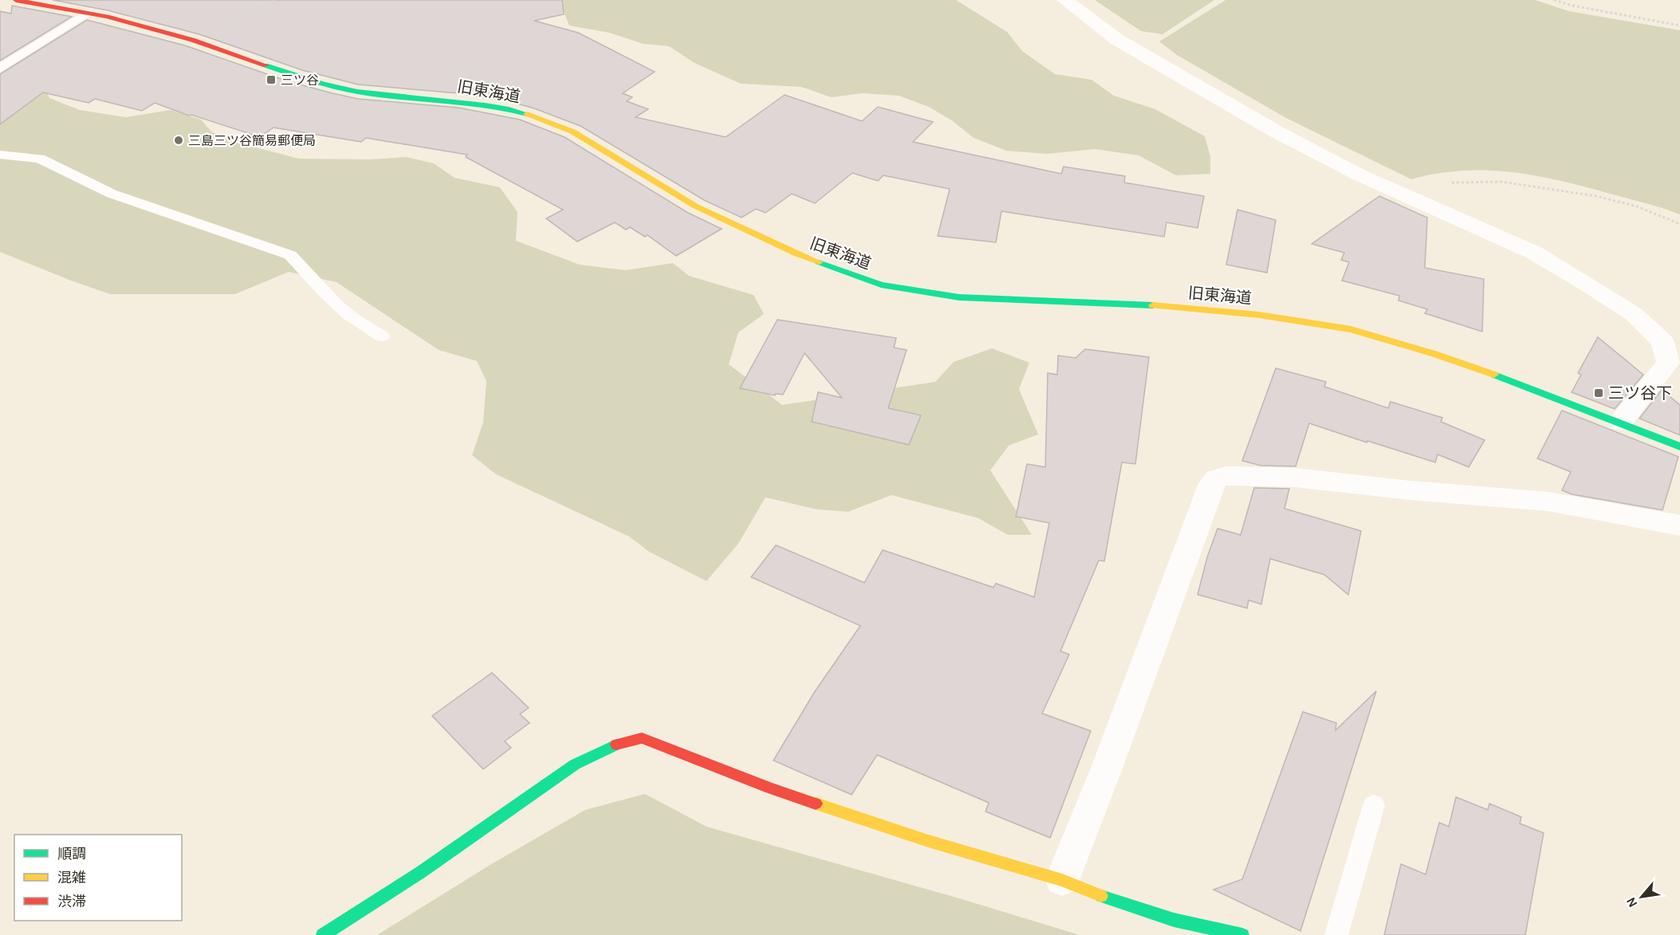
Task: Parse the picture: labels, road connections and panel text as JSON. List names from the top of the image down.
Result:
{
  "streets": {
    "street": ["旧東海道"]
  },
  "places": {
    "transit": ["三ツ谷", "三ツ谷下"],
    "other": ["三島三ツ谷簡易郵便局"]
  },
  "legend": ["順調", "混雑", "渋滞"],
  "north": "bottom left"
}
